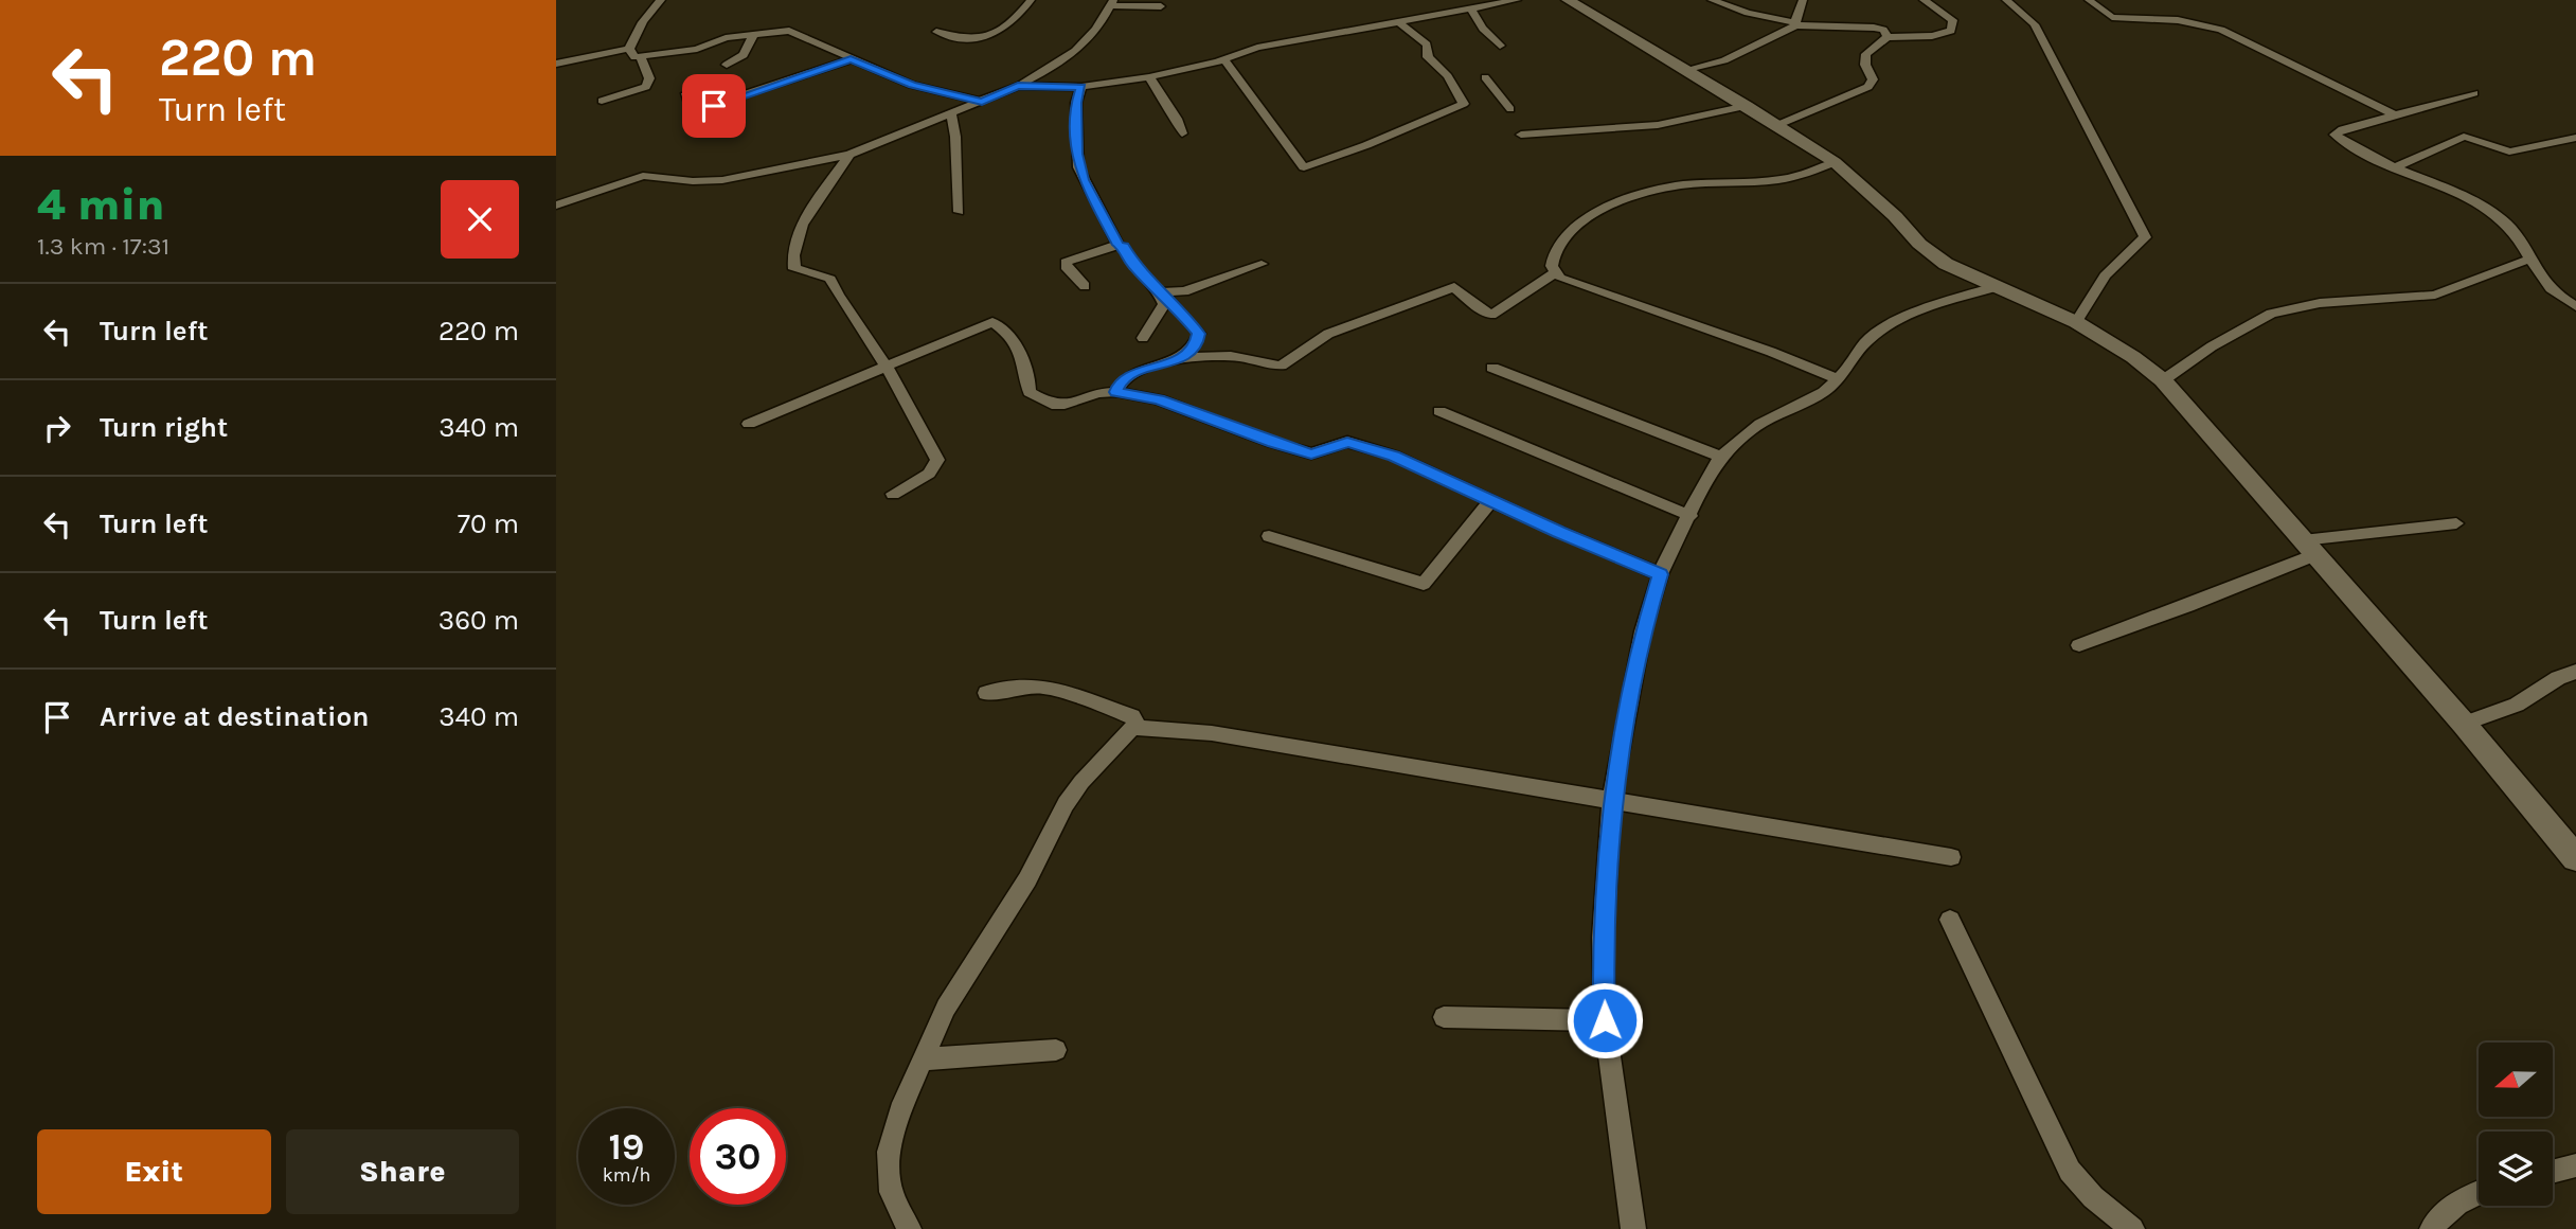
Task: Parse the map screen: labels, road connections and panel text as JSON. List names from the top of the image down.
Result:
{
  "north": "left",
  "page": {
    "turn": ["220 m", "Turn left"],
    "heading": ["4 min", "1.3 km · 17:31"],
    "list": [
      {
        "name": "Turn left",
        "value": "220 m"
      },
      {
        "name": "Turn right",
        "value": "340 m"
      },
      {
        "name": "Turn left",
        "value": "70 m"
      },
      {
        "name": "Turn left",
        "value": "360 m"
      },
      {
        "name": "Arrive at destination",
        "value": "340 m"
      }
    ],
    "speed": "19 km/h",
    "limit": "30",
    "buttons": ["Exit", "Share"]
  }
}
